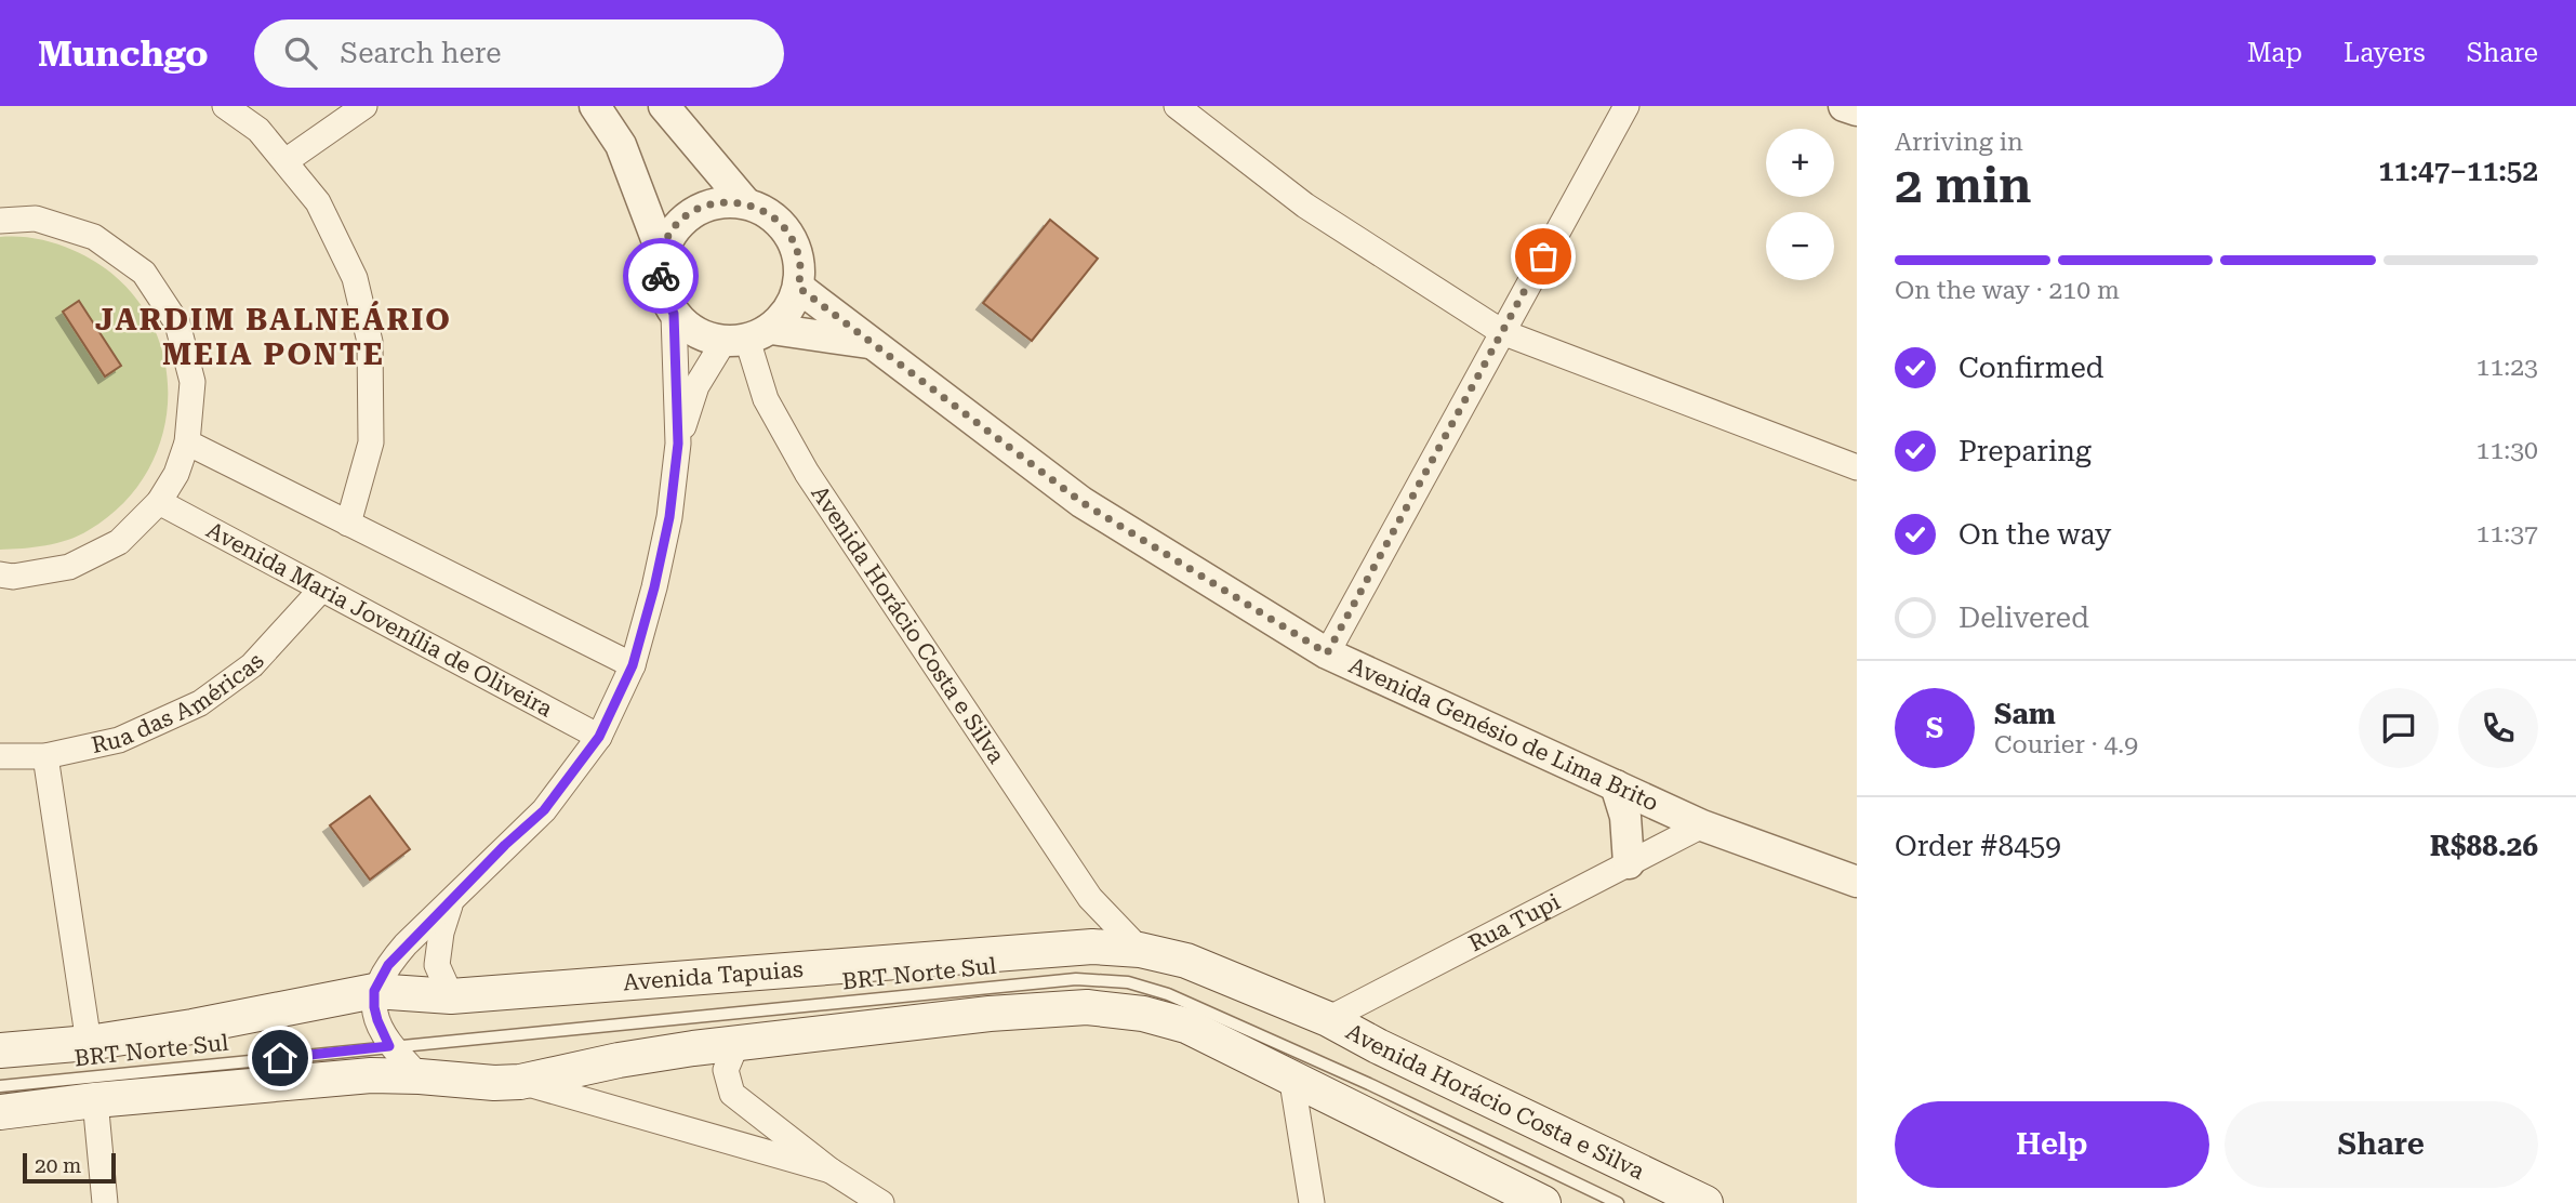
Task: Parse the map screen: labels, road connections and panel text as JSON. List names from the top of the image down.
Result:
{
  "streets": {
    "main road": ["Avenida Horácio Costa e Silva", "Avenida Tapuias"],
    "street": [
      "Avenida Maria Jovenília de Oliveira",
      "Rua das Américas",
      "Avenida Genésio de Lima Brito",
      "Rua Tupi"
    ],
    "lane": ["BRT Norte Sul"]
  },
  "crossings": [
    ["Avenida Maria Jovenília de Oliveira", "Rua das Américas"],
    ["Avenida Horácio Costa e Silva", "Avenida Genésio de Lima Brito"],
    ["Avenida Horácio Costa e Silva", "Rua Tupi"],
    ["Avenida Horácio Costa e Silva", "Avenida Tapuias"],
    ["Avenida Genésio de Lima Brito", "Rua Tupi"],
    ["Rua Tupi", "Avenida Tapuias"]
  ],
  "districts": ["JARDIM BALNEÁRIO MEIA PONTE"],
  "scale_bar": "20 m",
  "page": {
    "header": "Munchgo",
    "search": "Search here",
    "nav": ["Map", "Layers", "Share"],
    "heading": ["2 min", "Arriving in", "11:47–11:52"],
    "panel": [
      "Sam",
      "Courier · 4.9",
      "Order #8459",
      "R$88.26"
    ],
    "map_buttons": ["+", "−"],
    "bar": "On the way · 210 m",
    "list": [
      ["Confirmed", "11:23"],
      ["Preparing", "11:30"],
      ["On the way", "11:37"],
      "Delivered"
    ],
    "round": "S",
    "buttons": ["Help", "Share"],
    "scale": "20 m"
  }
}
